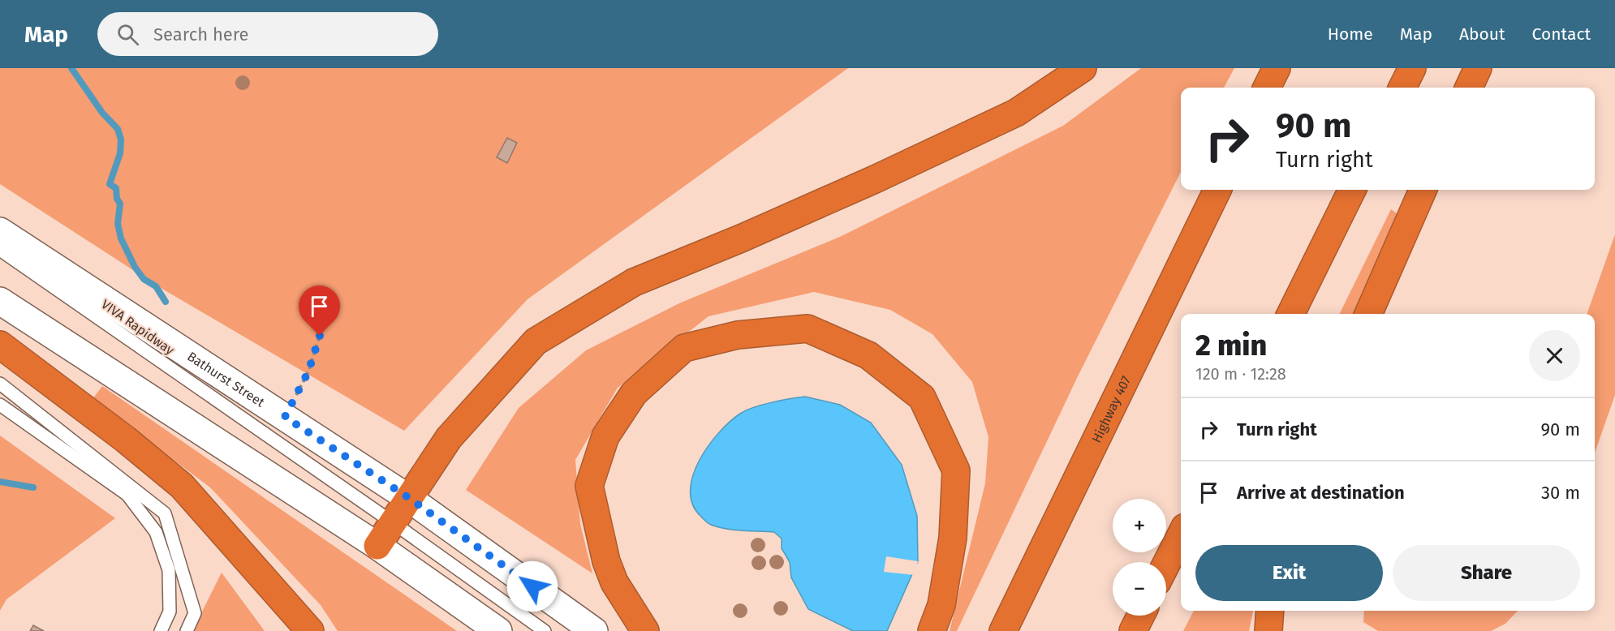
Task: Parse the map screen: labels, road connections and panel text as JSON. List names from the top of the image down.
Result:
{
  "streets": {
    "highway": ["Highway 407"],
    "main road": ["Bathurst Street"],
    "lane": ["VIVA Rapidway"]
  },
  "page": {
    "header": "Map",
    "search": "Search here",
    "nav": [
      "Home",
      "Map",
      "About",
      "Contact"
    ],
    "turn": ["90 m", "Turn right"],
    "heading": ["2 min", "120 m · 12:28"],
    "list": [
      {
        "name": "Turn right",
        "value": "90 m"
      },
      {
        "name": "Arrive at destination",
        "value": "30 m"
      }
    ],
    "map_buttons": ["+", "−"],
    "buttons": ["Exit", "Share"]
  }
}
